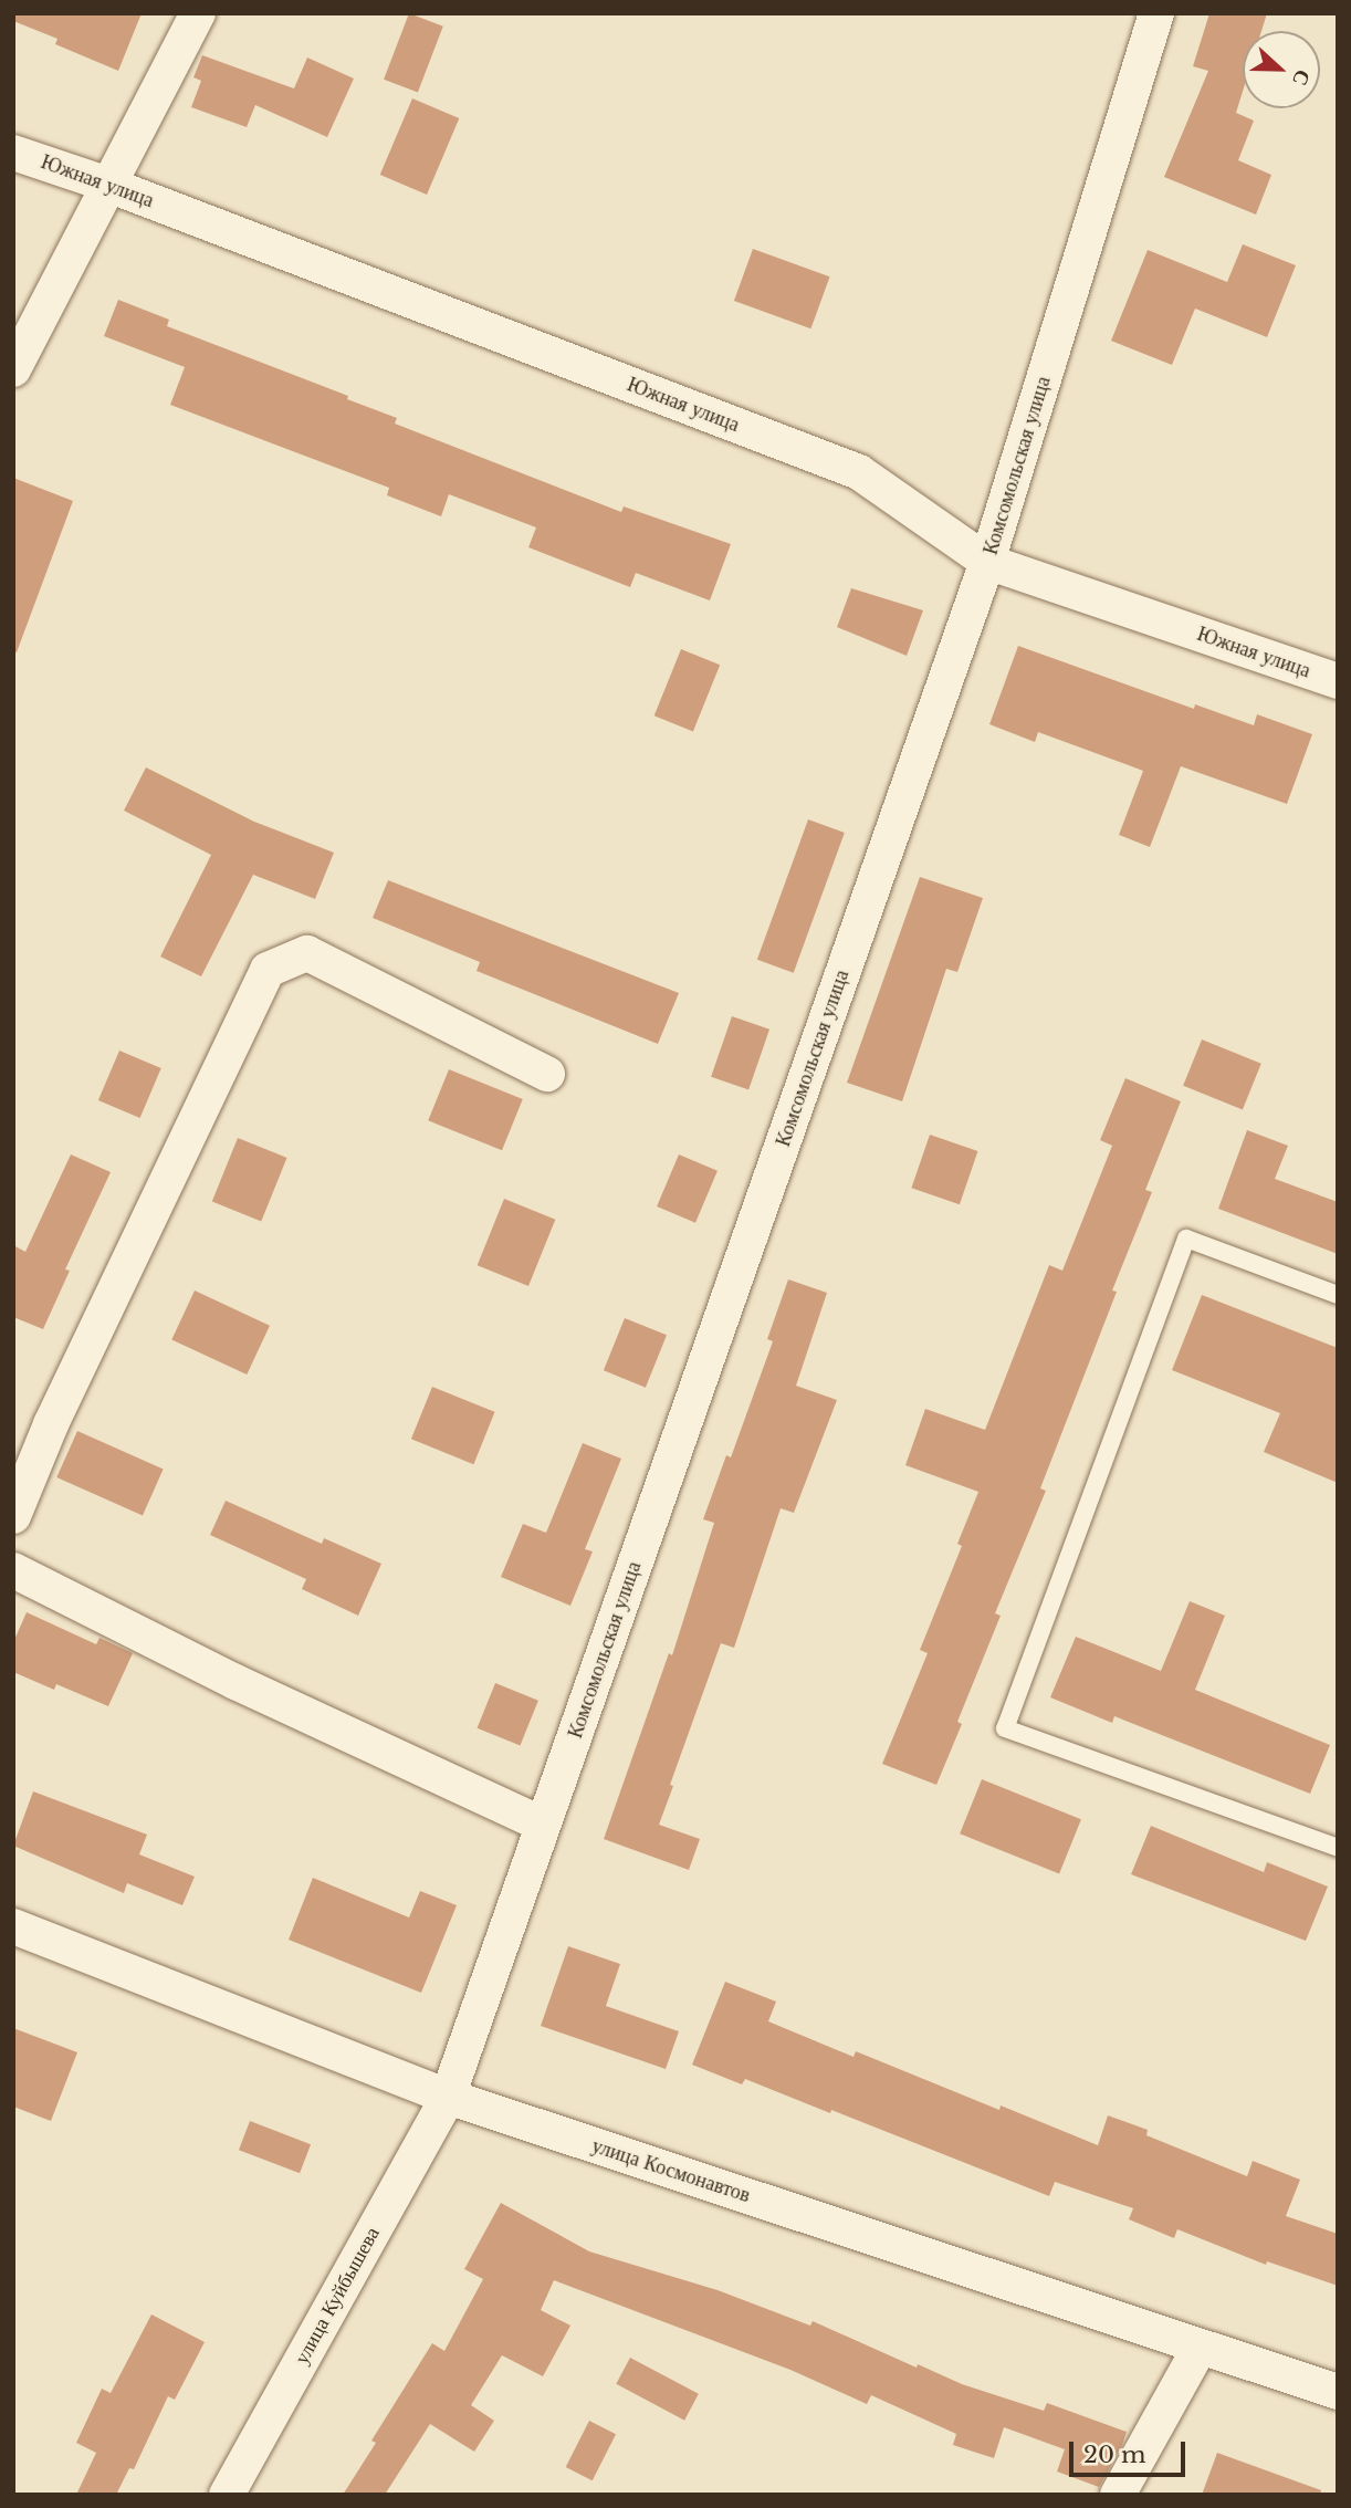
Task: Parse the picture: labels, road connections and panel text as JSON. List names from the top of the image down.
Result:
{
  "streets": {
    "street": [
      "Южная улица",
      "Комсомольская улица",
      "улица Космонавтов",
      "улица Куйбышева"
    ]
  },
  "crossings": [
    ["Южная улица", "Комсомольская улица"],
    ["Комсомольская улица", "улица Космонавтов"],
    ["Комсомольская улица", "улица Куйбышева"],
    ["улица Космонавтов", "улица Куйбышева"]
  ],
  "scale_bar": "20 m",
  "north": "right"
}
